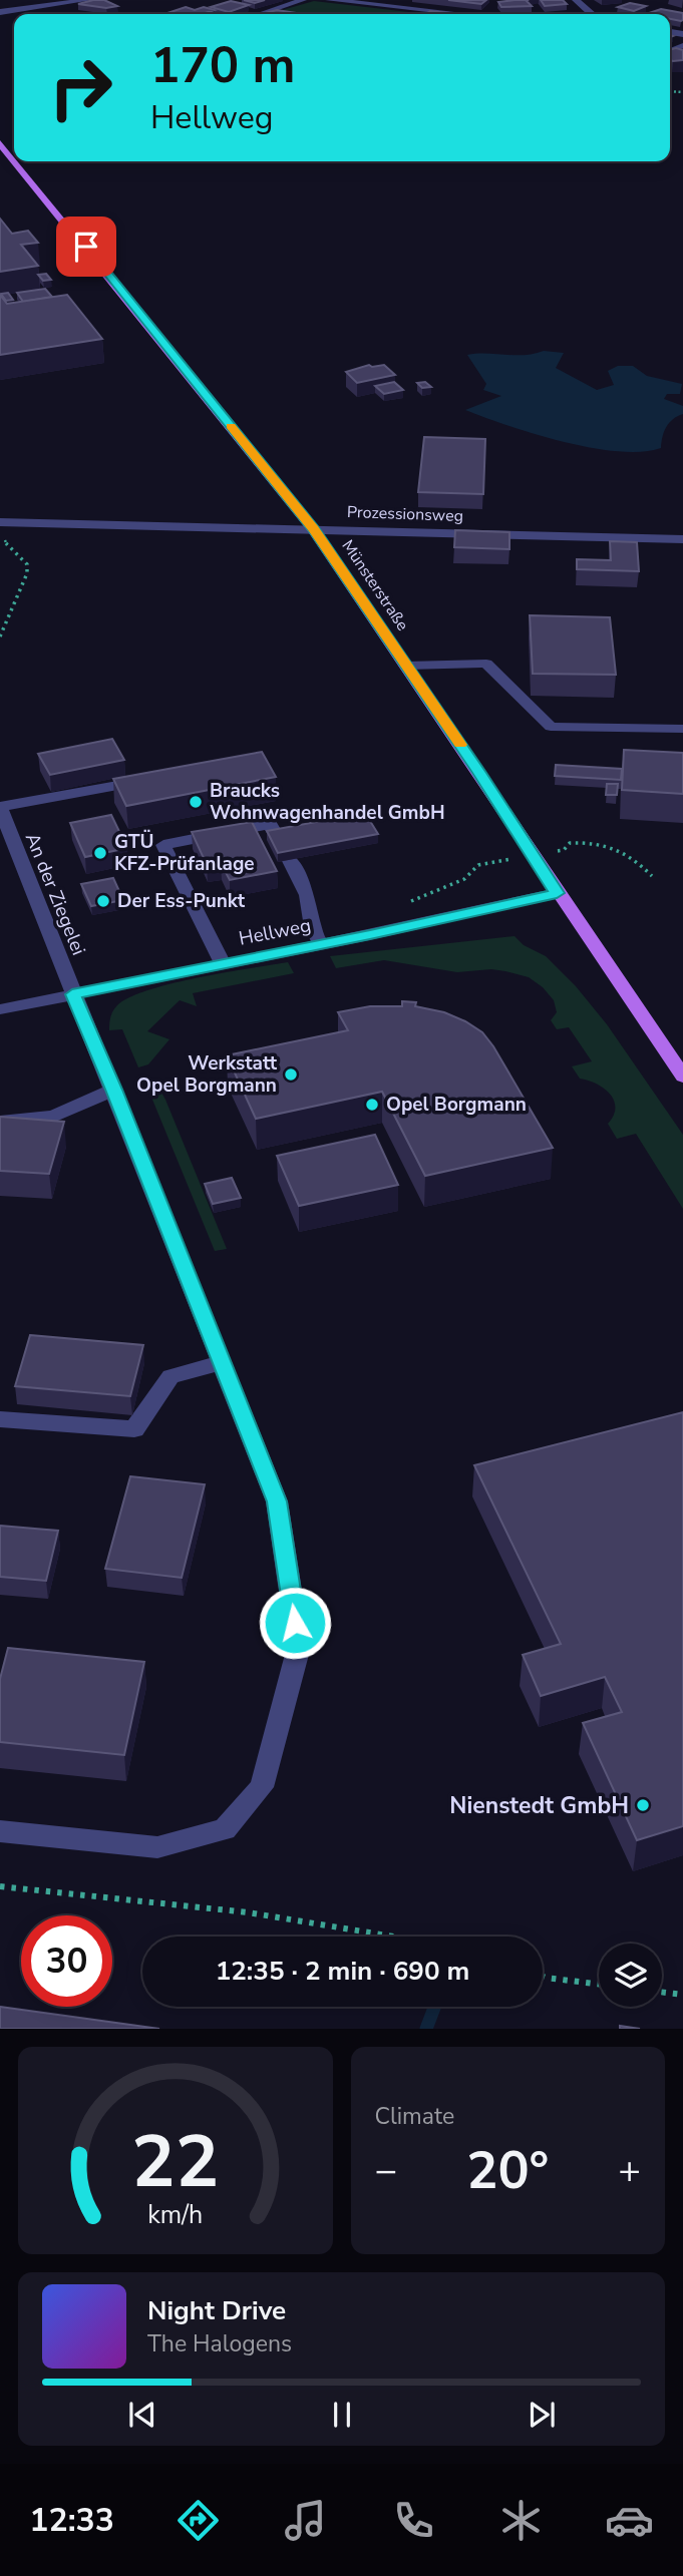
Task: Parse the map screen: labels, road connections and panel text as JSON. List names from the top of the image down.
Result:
{
  "streets": {
    "main road": ["Münsterstraße"],
    "street": ["Prozessionsweg", "An der Ziegelei", "Hellweg"]
  },
  "crossings": [
    ["Prozessionsweg", "Münsterstraße"],
    ["Münsterstraße", "Hellweg"],
    ["An der Ziegelei", "Hellweg"]
  ],
  "places": [
    "Braucks Wohnwagenhandel GmbH",
    "GTÜ KFZ-Prüfanlage",
    "Der Ess-Punkt",
    "Werkstatt Opel Borgmann",
    "Opel Borgmann",
    "Nienstedt GmbH"
  ],
  "page": {
    "turn": ["170 m", "Hellweg"],
    "limit": "30",
    "trip": "12:35 · 2 min · 690 m",
    "tile": "Climate",
    "heat": ["−", "20°", "+"],
    "song": ["Night Drive", "The Halogens"],
    "tabs": "12:33",
    "gauge": ["22", "km/h"]
  }
}
